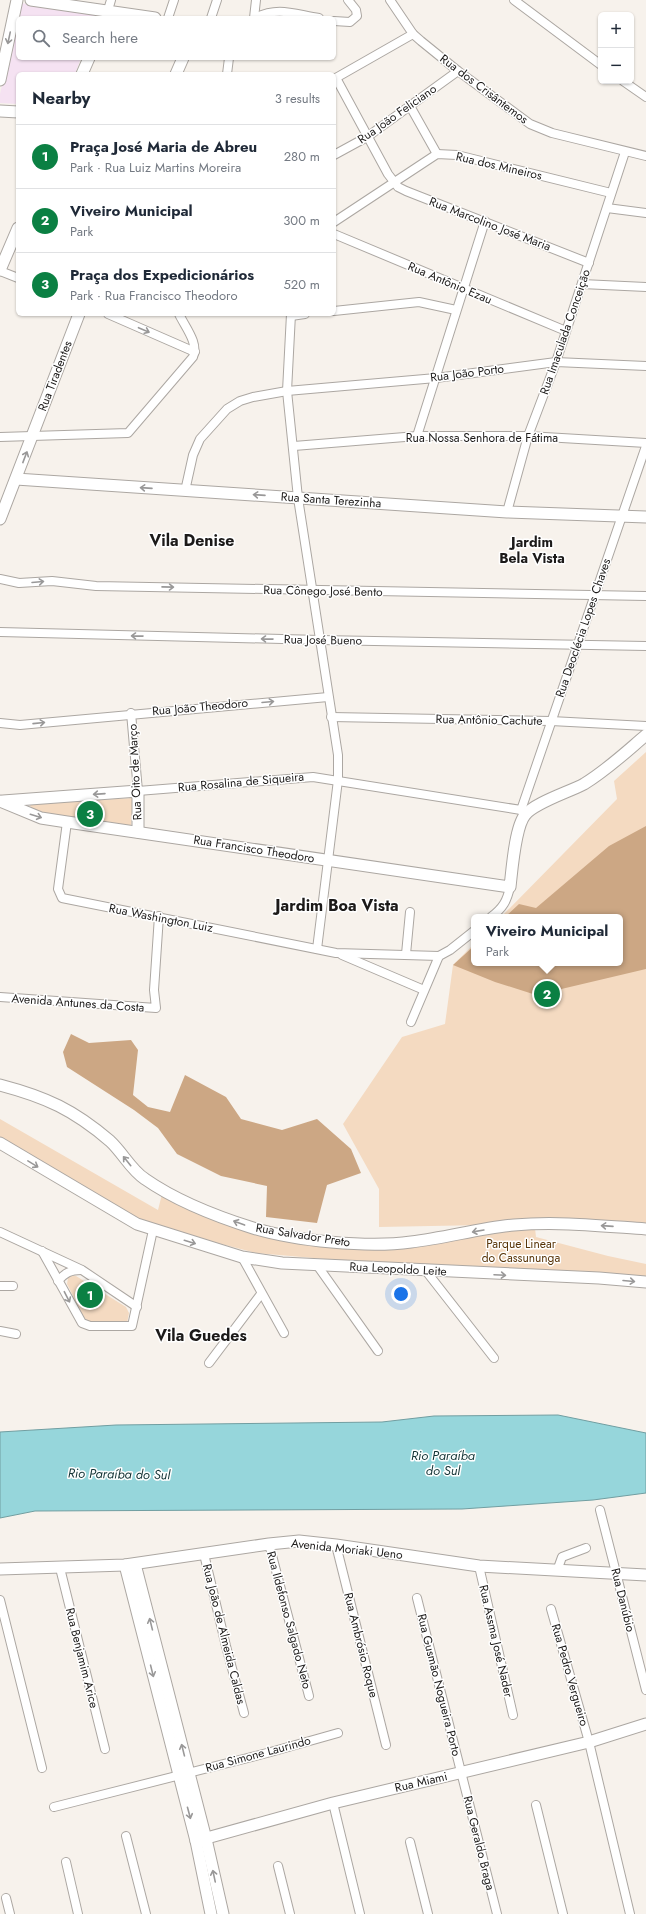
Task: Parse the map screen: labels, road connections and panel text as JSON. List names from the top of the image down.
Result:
{
  "streets": {
    "street": [
      "Rua dos Crisântemos",
      "Rua João Feliciano",
      "Rua dos Mineiros",
      "Rua Marcolino José Maria",
      "Rua Antônio Ezau",
      "Rua Imaculada Conceição",
      "Rua João Porto",
      "Rua Tiradentes",
      "Rua Nossa Senhora de Fátima",
      "Rua Santa Terezinha",
      "Rua Cônego José Bento",
      "Rua Deoclécia Lopes Chaves",
      "Rua José Bueno",
      "Rua João Theodoro",
      "Rua Antônio Cachute",
      "Rua Oito de Março",
      "Rua Rosalina de Siqueira",
      "Rua Francisco Theodoro",
      "Rua Washington Luiz",
      "Avenida Antunes da Costa",
      "Rua Salvador Preto",
      "Rua Leopoldo Leite",
      "Avenida Moriaki Ueno",
      "Rua Danúbio",
      "Rua Ildefonso Salgado Neto",
      "Rua João de Almeida Caldas",
      "Rua Assma José Nader",
      "Rua Ambrósio Roque",
      "Rua Benjamim Arice",
      "Rua Pedro Vergueiro",
      "Rua Gusmão Nogueira Porto",
      "Rua Simone Laurindo",
      "Rua Miami",
      "Rua Geraldo Braga"
    ]
  },
  "crossings": [
    ["Rua dos Crisântemos", "Rua João Feliciano"],
    ["Rua dos Crisântemos", "Rua Imaculada Conceição"],
    ["Rua dos Mineiros", "Rua Imaculada Conceição"],
    ["Rua Marcolino José Maria", "Rua Imaculada Conceição"],
    ["Rua Antônio Ezau", "Rua Imaculada Conceição"],
    ["Rua Imaculada Conceição", "Rua João Porto"],
    ["Rua Imaculada Conceição", "Rua Nossa Senhora de Fátima"],
    ["Rua Imaculada Conceição", "Rua Santa Terezinha"],
    ["Rua João Porto", "Rua Santa Terezinha"],
    ["Rua Tiradentes", "Rua Santa Terezinha"],
    ["Rua Santa Terezinha", "Rua Deoclécia Lopes Chaves"],
    ["Rua Cônego José Bento", "Rua Deoclécia Lopes Chaves"],
    ["Rua Deoclécia Lopes Chaves", "Rua José Bueno"],
    ["Rua Deoclécia Lopes Chaves", "Rua Antônio Cachute"],
    ["Rua Deoclécia Lopes Chaves", "Rua Rosalina de Siqueira"],
    ["Rua João Theodoro", "Rua Oito de Março"],
    ["Rua Oito de Março", "Rua Rosalina de Siqueira"],
    ["Rua Oito de Março", "Rua Francisco Theodoro"],
    ["Rua Rosalina de Siqueira", "Rua Francisco Theodoro"],
    ["Rua Francisco Theodoro", "Rua Washington Luiz"],
    ["Rua Washington Luiz", "Avenida Antunes da Costa"],
    ["Avenida Moriaki Ueno", "Rua Danúbio"],
    ["Avenida Moriaki Ueno", "Rua Ildefonso Salgado Neto"],
    ["Avenida Moriaki Ueno", "Rua João de Almeida Caldas"],
    ["Avenida Moriaki Ueno", "Rua Assma José Nader"],
    ["Avenida Moriaki Ueno", "Rua Ambrósio Roque"],
    ["Avenida Moriaki Ueno", "Rua Benjamim Arice"],
    ["Rua Pedro Vergueiro", "Rua Miami"],
    ["Rua Gusmão Nogueira Porto", "Rua Miami"],
    ["Rua Gusmão Nogueira Porto", "Rua Geraldo Braga"],
    ["Rua Miami", "Rua Geraldo Braga"]
  ],
  "one_way": [
    "Rua Santa Terezinha",
    "Rua Cônego José Bento",
    "Rua José Bueno",
    "Rua João Theodoro",
    "Rua Salvador Preto"
  ],
  "districts": [
    "Vila Denise",
    "Jardim Bela Vista",
    "Jardim Boa Vista",
    "Vila Guedes"
  ],
  "water": ["Rio Paraíba do Sul"],
  "parks": ["Parque Linear do Cassununga"],
  "page": {
    "map_buttons": ["+", "−"],
    "search": "Search here",
    "heading": ["Nearby", "3 results"],
    "list": [
      {
        "mark": "1",
        "name": "Praça José Maria de Abreu",
        "note": "Park · Rua Luiz Martins Moreira",
        "value": "280 m"
      },
      {
        "mark": "2",
        "name": "Viveiro Municipal",
        "note": "Park",
        "value": "300 m"
      },
      {
        "mark": "3",
        "name": "Praça dos Expedicionários",
        "note": "Park · Rua Francisco Theodoro",
        "value": "520 m"
      }
    ],
    "pins": ["3", "2", "1"],
    "popup": ["Viveiro Municipal", "Park"]
  }
}
